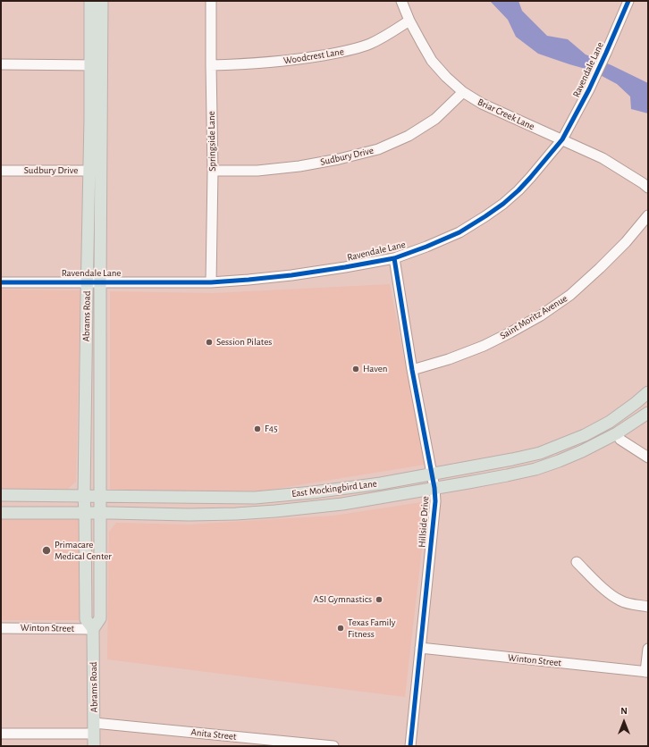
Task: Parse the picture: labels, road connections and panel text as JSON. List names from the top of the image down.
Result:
{
  "streets": {
    "main road": ["Abrams Road", "East Mockingbird Lane"],
    "street": [
      "Woodcrest Lane",
      "Ravendale Lane",
      "Briar Creek Lane",
      "Springside Lane",
      "Sudbury Drive",
      "Saint Moritz Avenue",
      "Hillside Drive",
      "Winton Street",
      "Anita Street"
    ]
  },
  "crossings": [
    ["Woodcrest Lane", "Briar Creek Lane"],
    ["Woodcrest Lane", "Springside Lane"],
    ["Ravendale Lane", "Briar Creek Lane"],
    ["Ravendale Lane", "Springside Lane"],
    ["Ravendale Lane", "Abrams Road"],
    ["Ravendale Lane", "Hillside Drive"],
    ["Briar Creek Lane", "Sudbury Drive"],
    ["Springside Lane", "Sudbury Drive"],
    ["Sudbury Drive", "Abrams Road"],
    ["Abrams Road", "East Mockingbird Lane"],
    ["Abrams Road", "Winton Street"],
    ["Abrams Road", "Anita Street"],
    ["Saint Moritz Avenue", "Hillside Drive"],
    ["East Mockingbird Lane", "Hillside Drive"],
    ["Hillside Drive", "Winton Street"]
  ],
  "places": [
    "Session Pilates",
    "Haven",
    "F45",
    "Primacare Medical Center",
    "ASI Gymnastics",
    "Texas Family Fitness"
  ],
  "north": "top"
}
